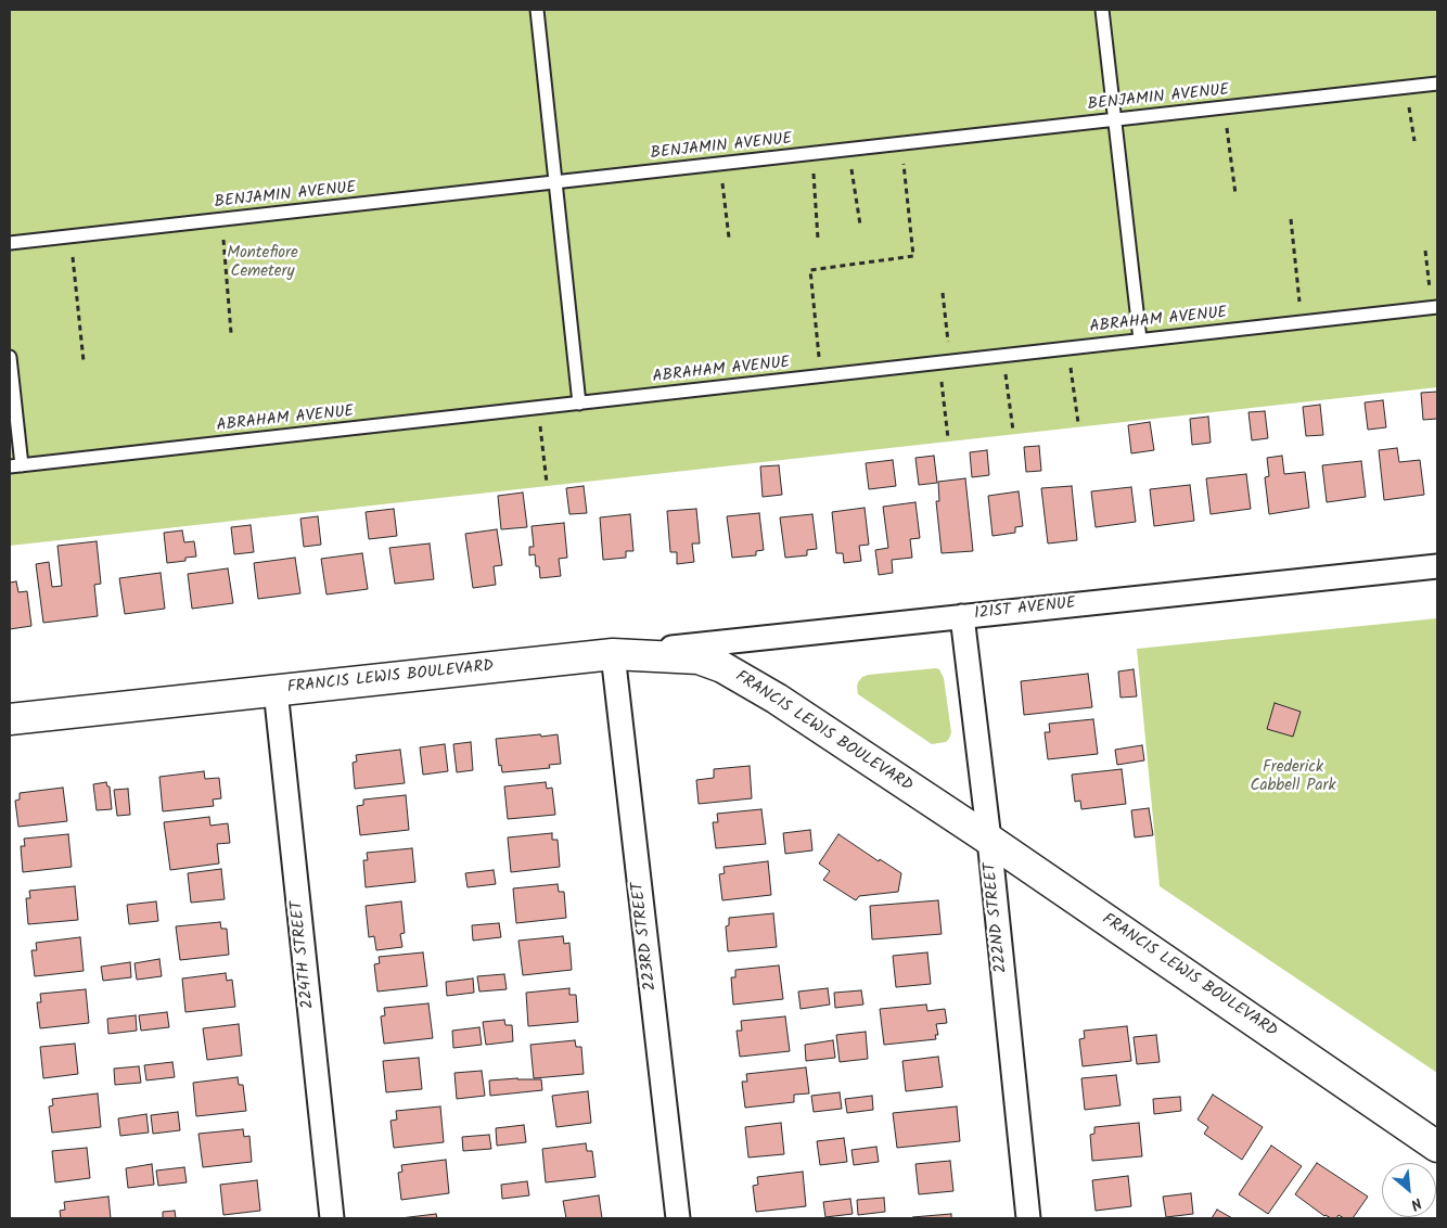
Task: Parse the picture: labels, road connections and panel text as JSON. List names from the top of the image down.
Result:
{
  "streets": {
    "main road": ["FRANCIS LEWIS BOULEVARD"],
    "street": [
      "121ST AVENUE",
      "222ND STREET",
      "223RD STREET",
      "224TH STREET"
    ],
    "lane": ["BENJAMIN AVENUE", "ABRAHAM AVENUE"]
  },
  "crossings": [
    ["121ST AVENUE", "FRANCIS LEWIS BOULEVARD"],
    ["121ST AVENUE", "222ND STREET"],
    ["121ST AVENUE", "223RD STREET"],
    ["FRANCIS LEWIS BOULEVARD", "222ND STREET"],
    ["FRANCIS LEWIS BOULEVARD", "223RD STREET"],
    ["FRANCIS LEWIS BOULEVARD", "224TH STREET"]
  ],
  "parks": ["Montefiore Cemetery", "Frederick Cabbell Park"],
  "north": "bottom right"
}
